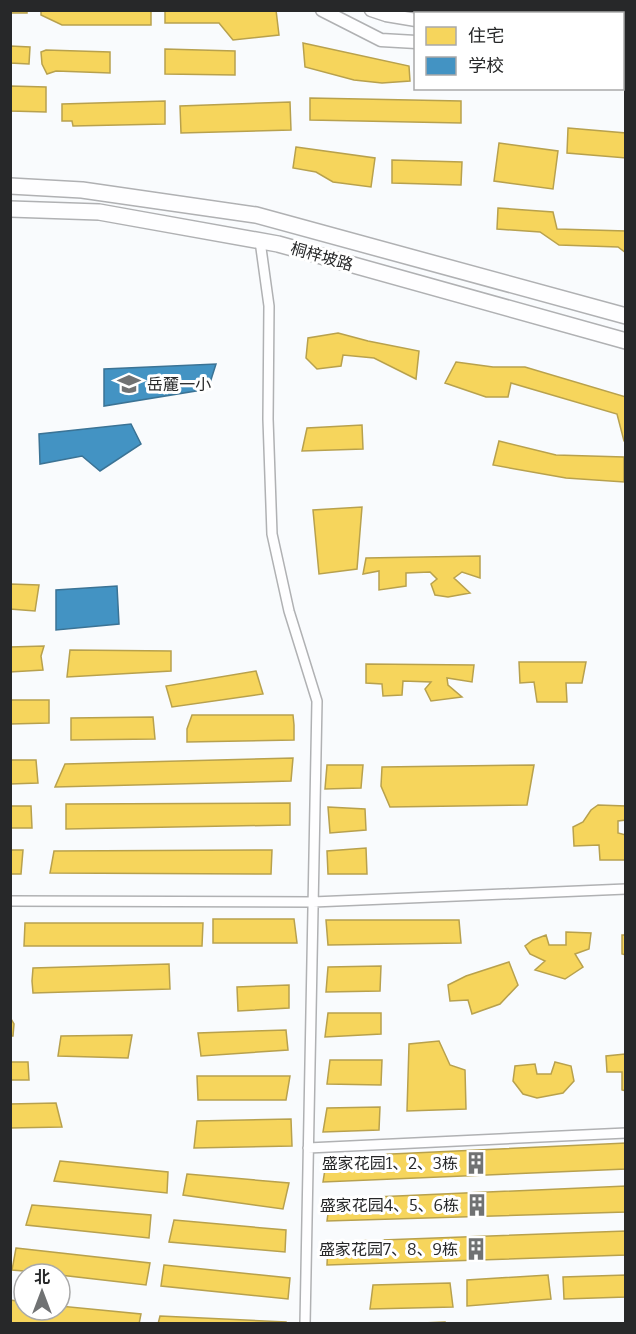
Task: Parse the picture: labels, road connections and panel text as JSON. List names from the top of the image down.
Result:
{
  "streets": {
    "main road": ["桐梓坡路"]
  },
  "places": {
    "school or university": ["岳麓一小"],
    "building": ["盛家花园1、2、3栋", "盛家花园4、5、6栋", "盛家花园7、8、9栋"]
  },
  "legend": ["住宅", "学校"],
  "north": "top"
}
